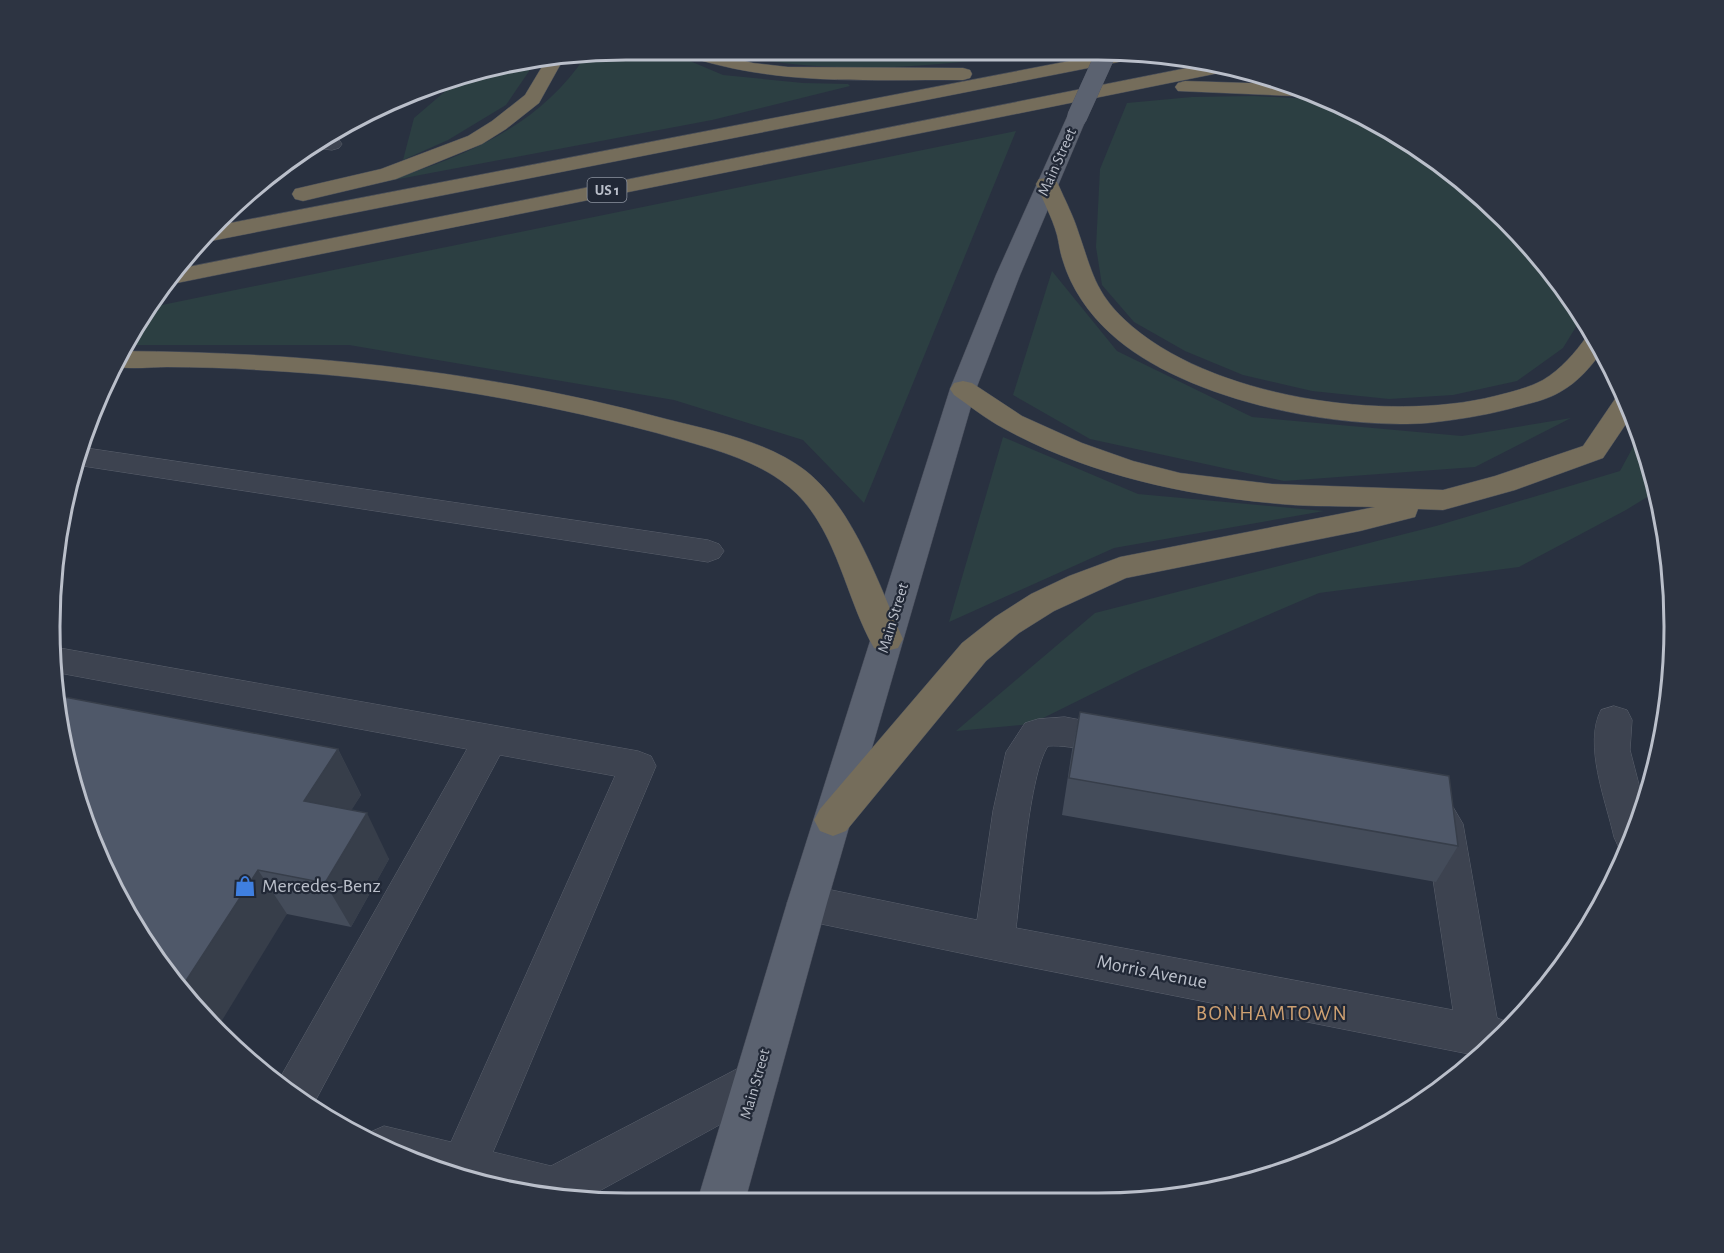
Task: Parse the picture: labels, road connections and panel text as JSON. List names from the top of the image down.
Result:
{
  "streets": {
    "highway": ["US 1"],
    "main road": ["Main Street"],
    "street": ["Morris Avenue"]
  },
  "crossings": [
    ["Main Street", "Morris Avenue"]
  ],
  "districts": ["BONHAMTOWN"],
  "places": {
    "shop": ["Mercedes-Benz"]
  }
}
